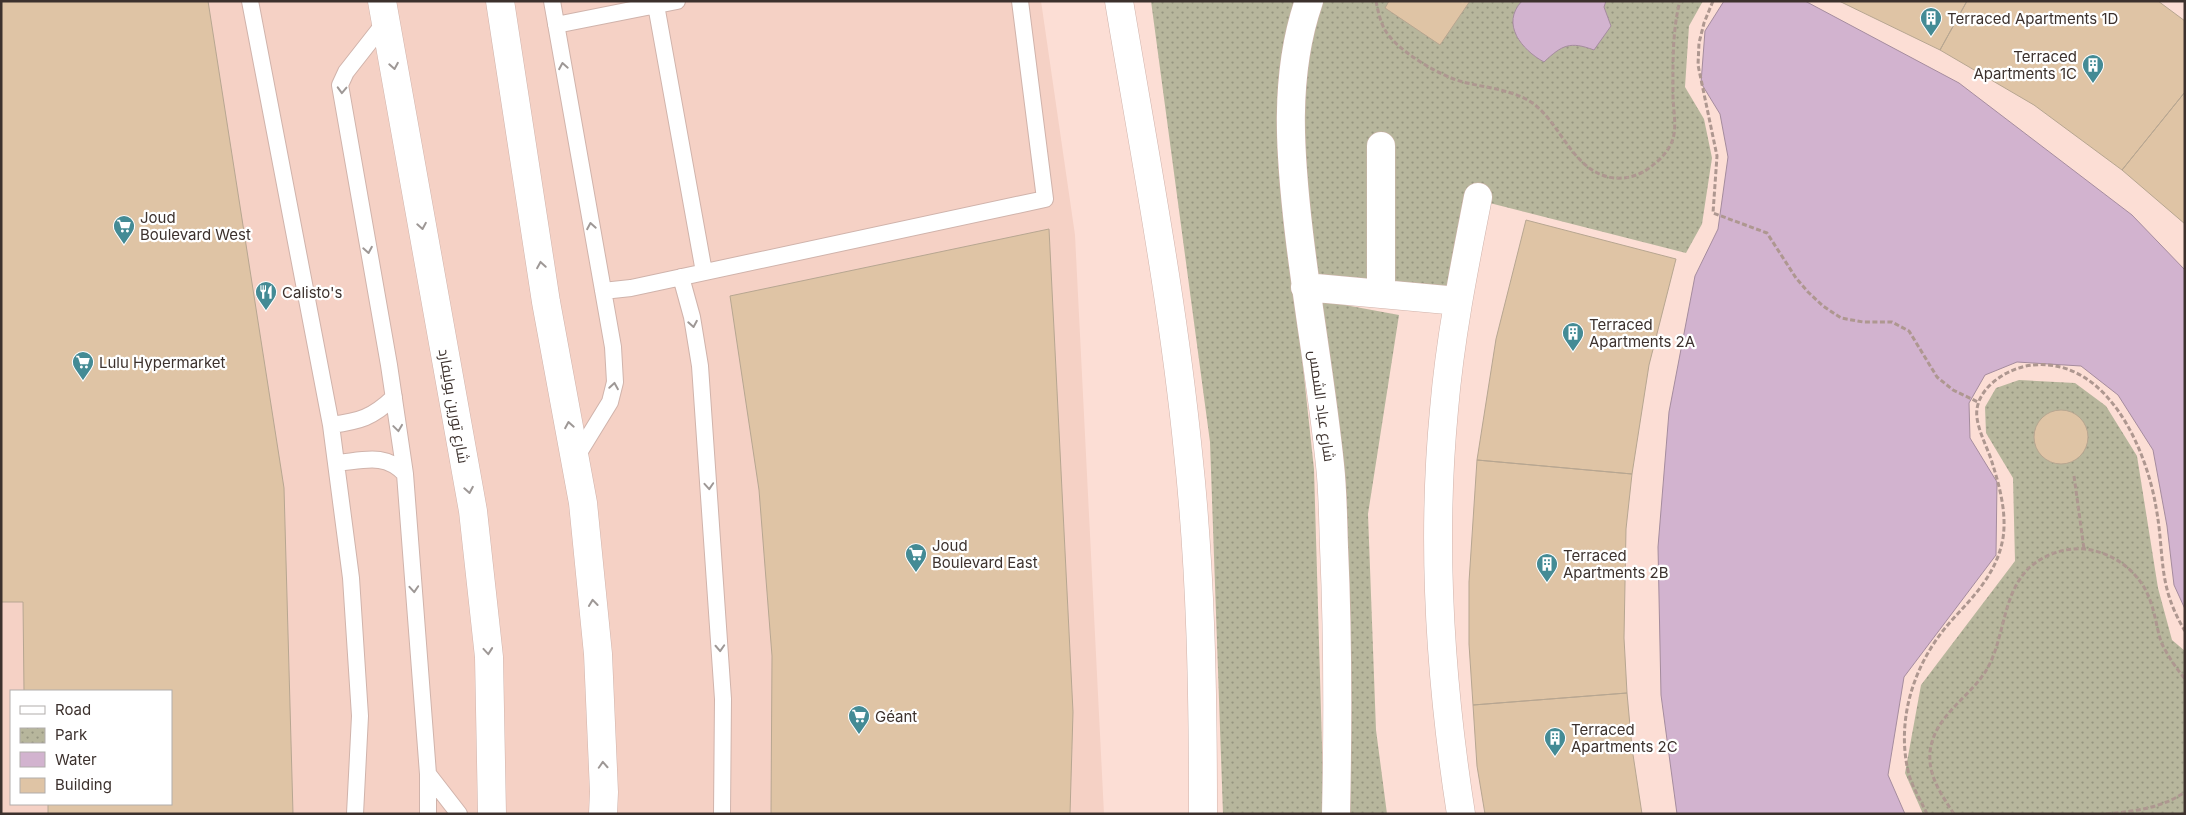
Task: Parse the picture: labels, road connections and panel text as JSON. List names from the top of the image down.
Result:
{
  "streets": {
    "street": ["شارع تورين بوليفارد", "شارع عباد الشمس"]
  },
  "places": {
    "building": [
      "Terraced Apartments 1D",
      "Terraced Apartments 1C",
      "Terraced Apartments 2A",
      "Terraced Apartments 2B",
      "Terraced Apartments 2C"
    ],
    "supermarket": [
      "Joud Boulevard West",
      "Lulu Hypermarket",
      "Joud Boulevard East",
      "Géant"
    ],
    "restaurant": ["Calisto's"]
  },
  "legend": [
    "Road",
    "Park",
    "Water",
    "Building"
  ]
}
